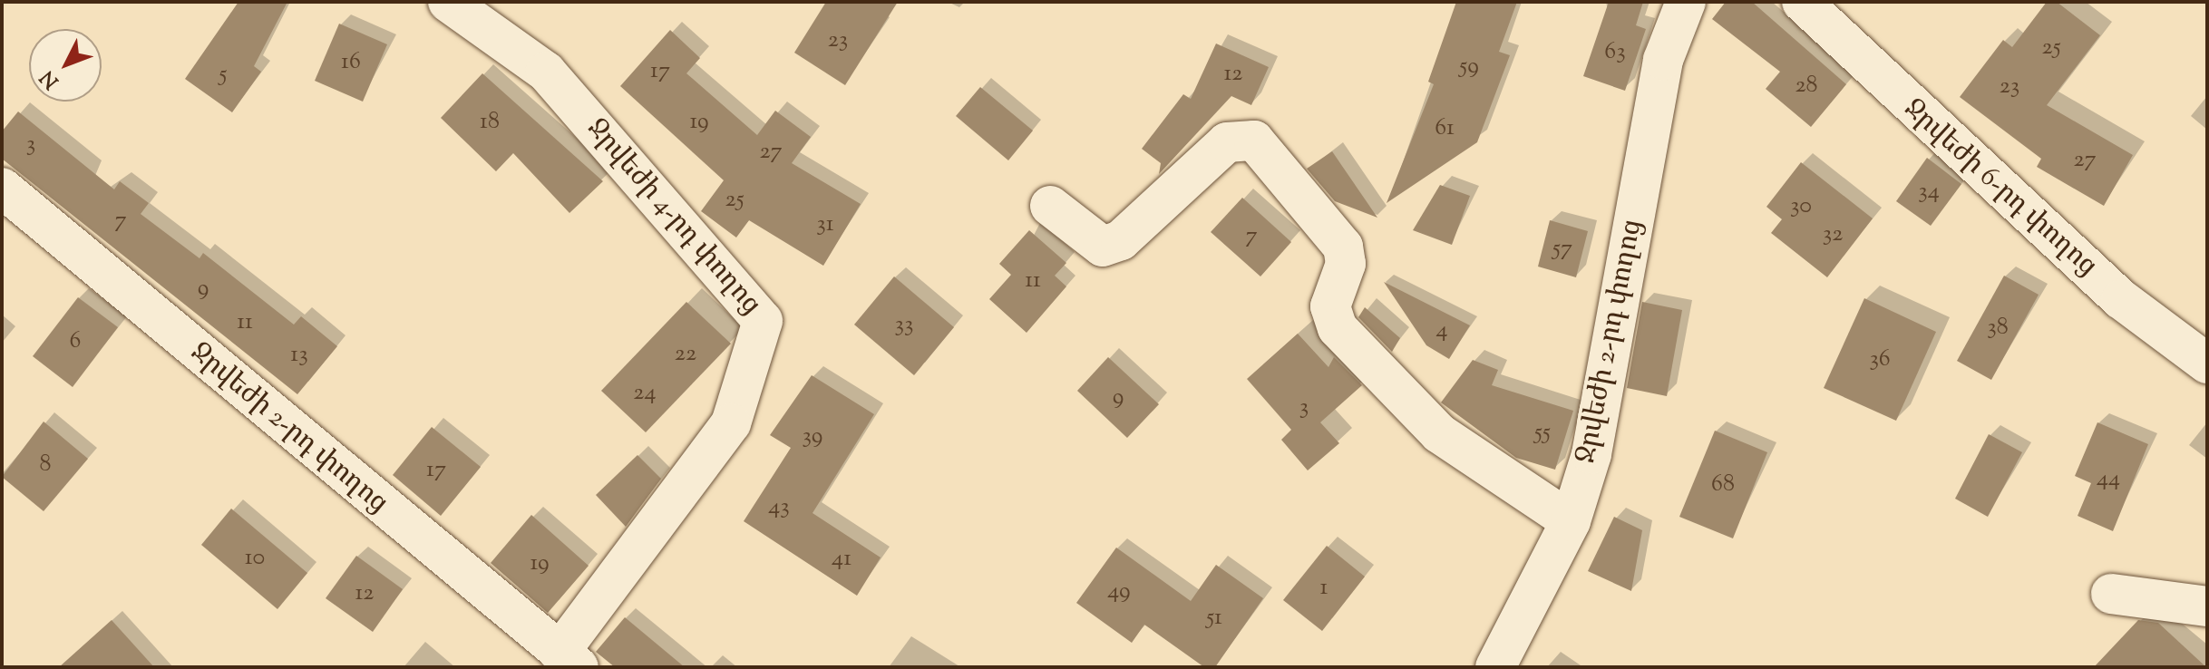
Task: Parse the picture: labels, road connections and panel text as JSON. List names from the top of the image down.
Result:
{
  "streets": {
    "street": ["Ջրվեժի 6-րդ փողոց", "Ջրվեժի 4-րդ փողոց", "Ջրվեժի 2-րդ փողոց"]
  },
  "crossings": [
    ["Ջրվեժի 4-րդ փողոց", "Ջրվեժի 2-րդ փողոց"]
  ],
  "house_numbers": [
    "23",
    "25",
    "63",
    "16",
    "59",
    "17",
    "12",
    "5",
    "28",
    "23",
    "18",
    "19",
    "61",
    "3",
    "27",
    "27",
    "34",
    "25",
    "30",
    "7",
    "31",
    "32",
    "7",
    "57",
    "11",
    "9",
    "11",
    "33",
    "38",
    "4",
    "6",
    "22",
    "13",
    "36",
    "24",
    "9",
    "3",
    "55",
    "39",
    "8",
    "17",
    "44",
    "68",
    "43",
    "10",
    "41",
    "19",
    "1",
    "49",
    "12",
    "51"
  ],
  "north": "bottom left"
}
